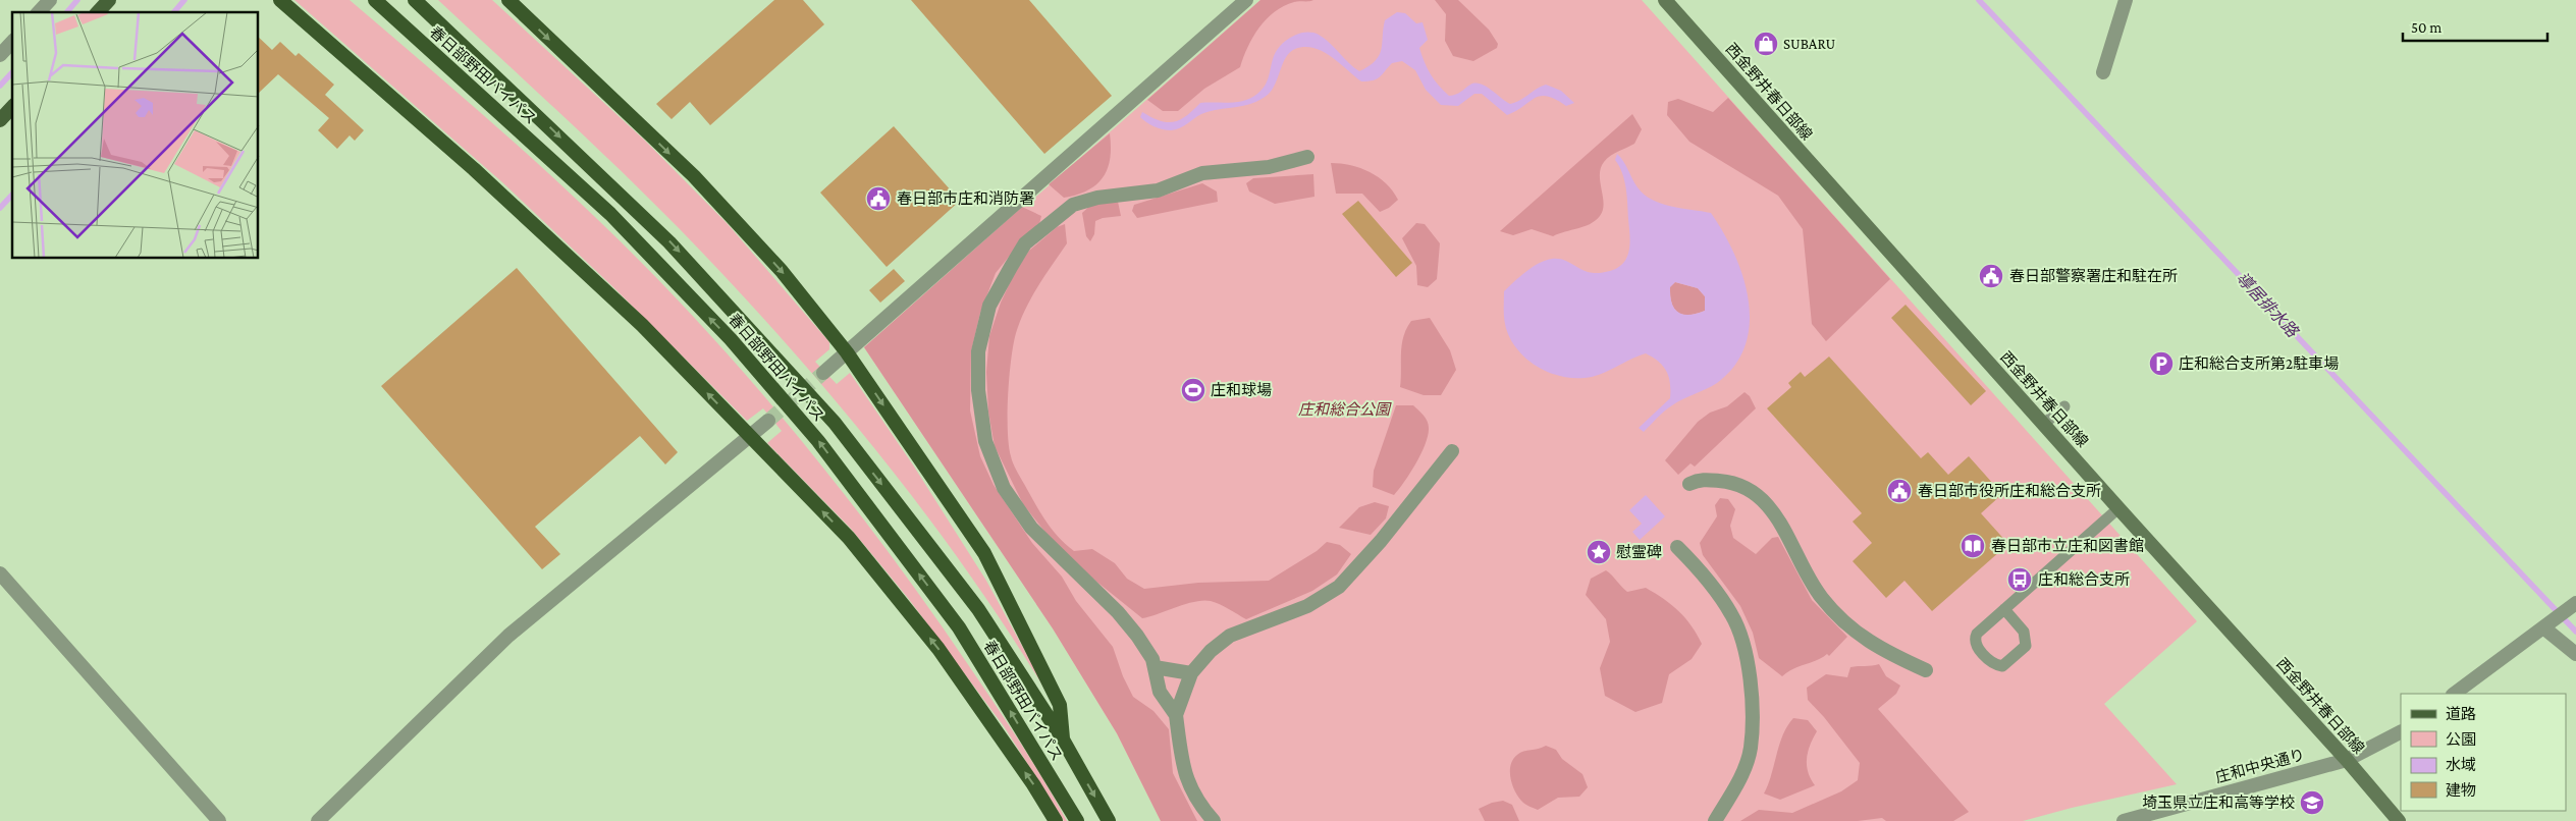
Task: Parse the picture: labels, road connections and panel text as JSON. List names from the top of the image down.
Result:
{
  "streets": {
    "highway": ["春日部野田バイパス"],
    "main road": ["西金野井春日部線"],
    "street": ["庄和中央通り"]
  },
  "crossings": [
    ["西金野井春日部線", "庄和中央通り"]
  ],
  "water": ["導居排水路"],
  "parks": ["庄和総合公園"],
  "places": {
    "shop": ["SUBARU"],
    "public building": ["春日部市庄和消防署", "春日部警察署庄和駐在所", "春日部市役所庄和総合支所"],
    "parking": ["庄和総合支所第2駐車場"],
    "sports": ["庄和球場"],
    "library": ["春日部市立庄和図書館"],
    "place": ["慰霊碑"],
    "bus stop": ["庄和総合支所"],
    "school or university": ["埼玉県立庄和高等学校"]
  },
  "legend": [
    "道路",
    "公園",
    "水域",
    "建物"
  ],
  "scale_bar": "50 m"
}
